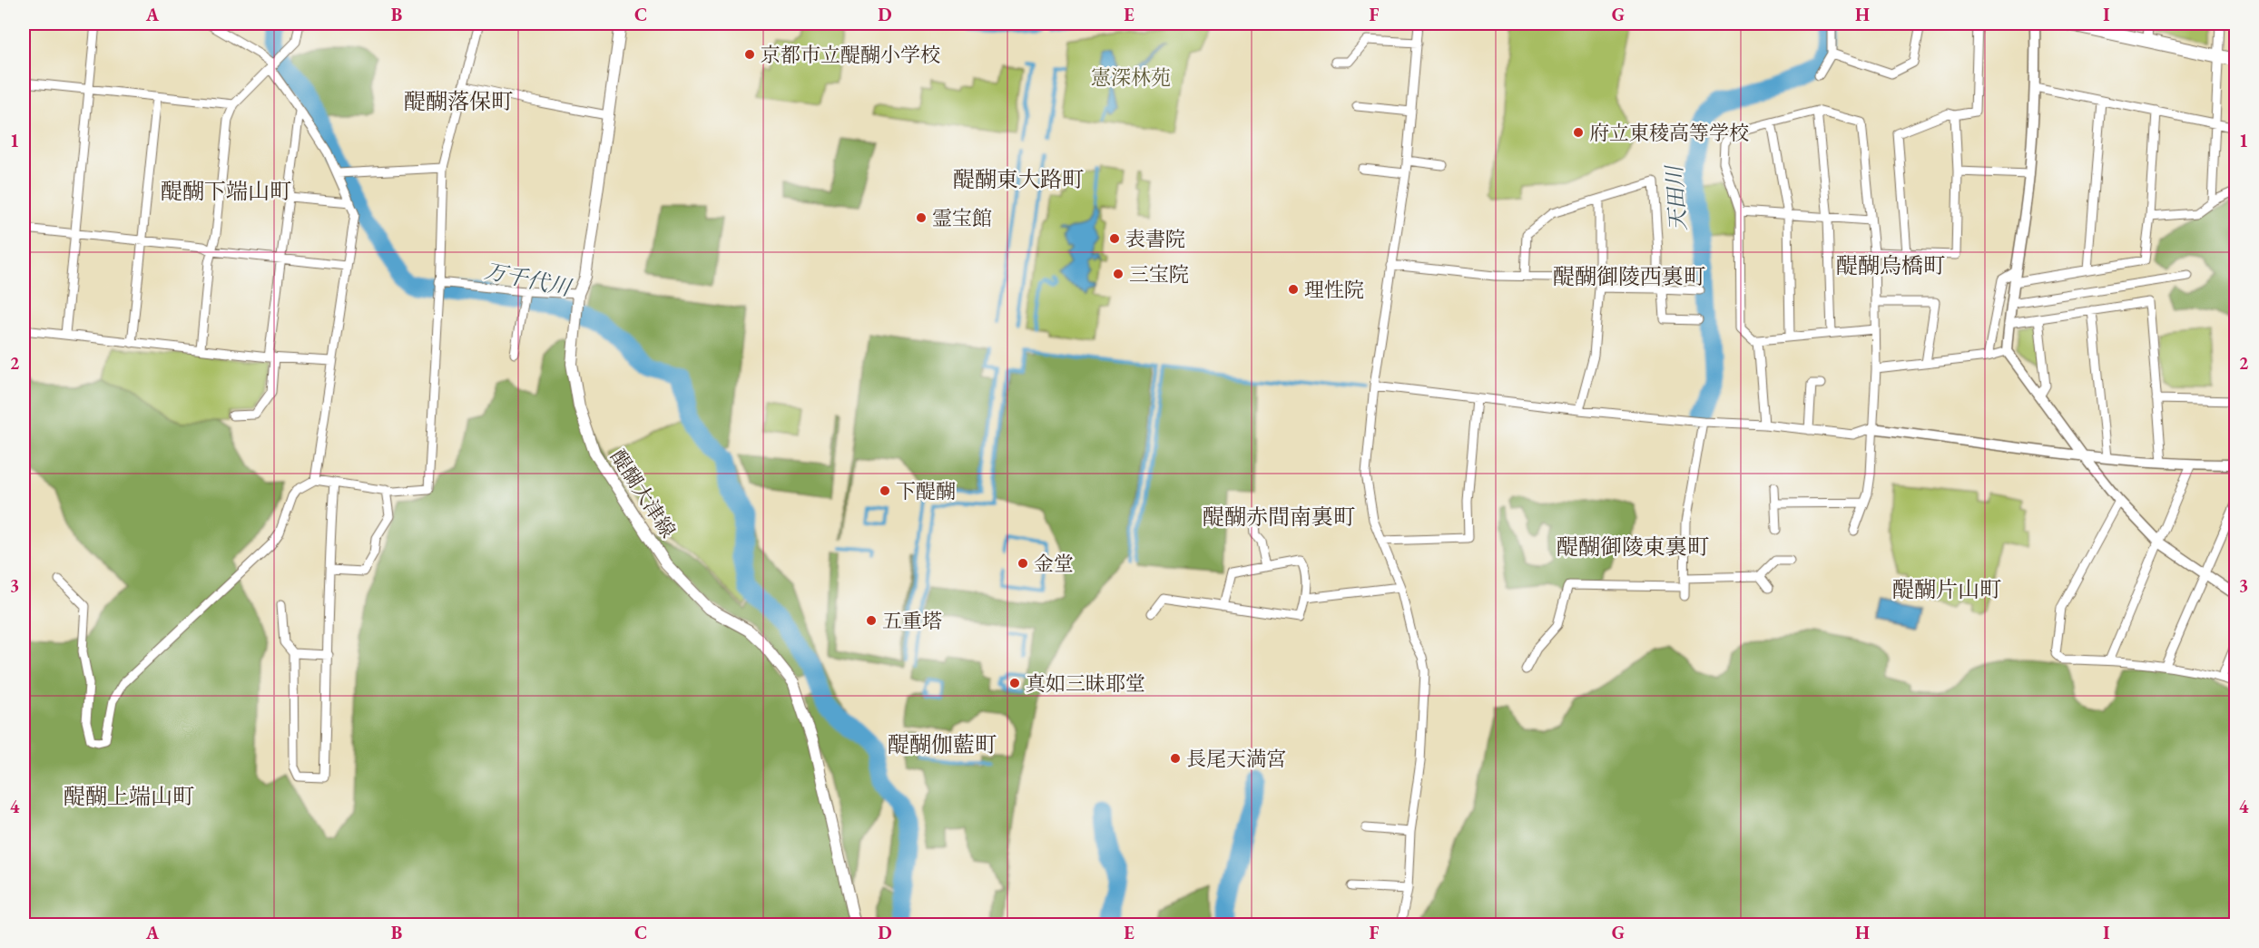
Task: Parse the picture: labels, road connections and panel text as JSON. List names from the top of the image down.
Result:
{
  "streets": {
    "main road": ["醍醐大津線"]
  },
  "districts": [
    "醍醐落保町",
    "醍醐東大路町",
    "醍醐下端山町",
    "醍醐烏橋町",
    "醍醐御陵西裏町",
    "醍醐赤間南裏町",
    "醍醐御陵東裏町",
    "醍醐片山町",
    "醍醐伽藍町",
    "醍醐上端山町"
  ],
  "water": ["天田川", "万千代川"],
  "parks": ["憲深林苑"],
  "places": [
    "京都市立醍醐小学校",
    "府立東稜高等学校",
    "霊宝館",
    "表書院",
    "三宝院",
    "理性院",
    "下醍醐",
    "金堂",
    "五重塔",
    "真如三昧耶堂",
    "長尾天満宮"
  ],
  "grid": {
    "columns": [
      "A",
      "B",
      "C",
      "D",
      "E",
      "F",
      "G",
      "H",
      "I"
    ],
    "rows": [
      "1",
      "2",
      "3",
      "4"
    ]
  }
}
